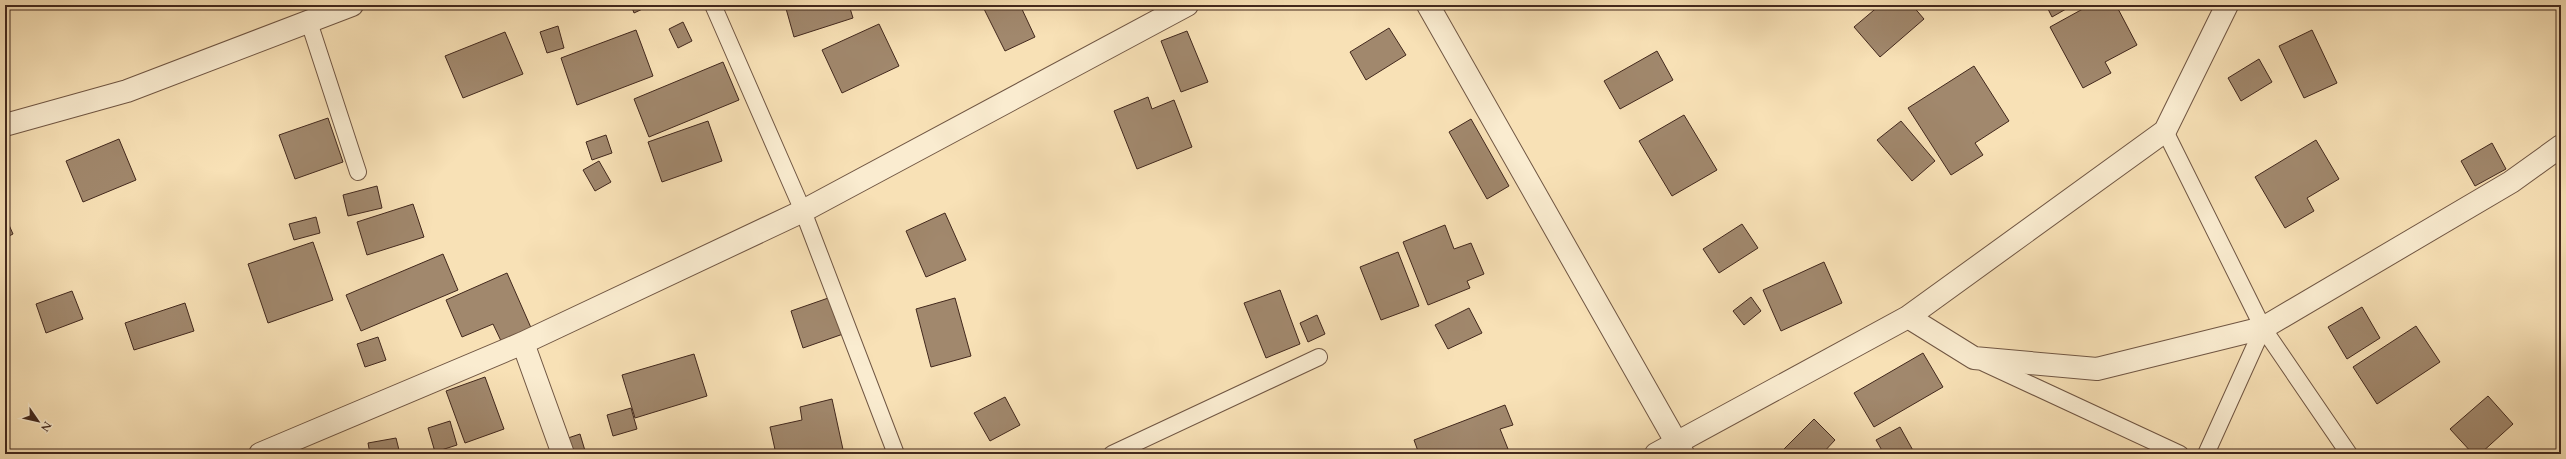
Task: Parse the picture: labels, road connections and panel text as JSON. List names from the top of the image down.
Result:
{
  "north": "bottom right"
}
